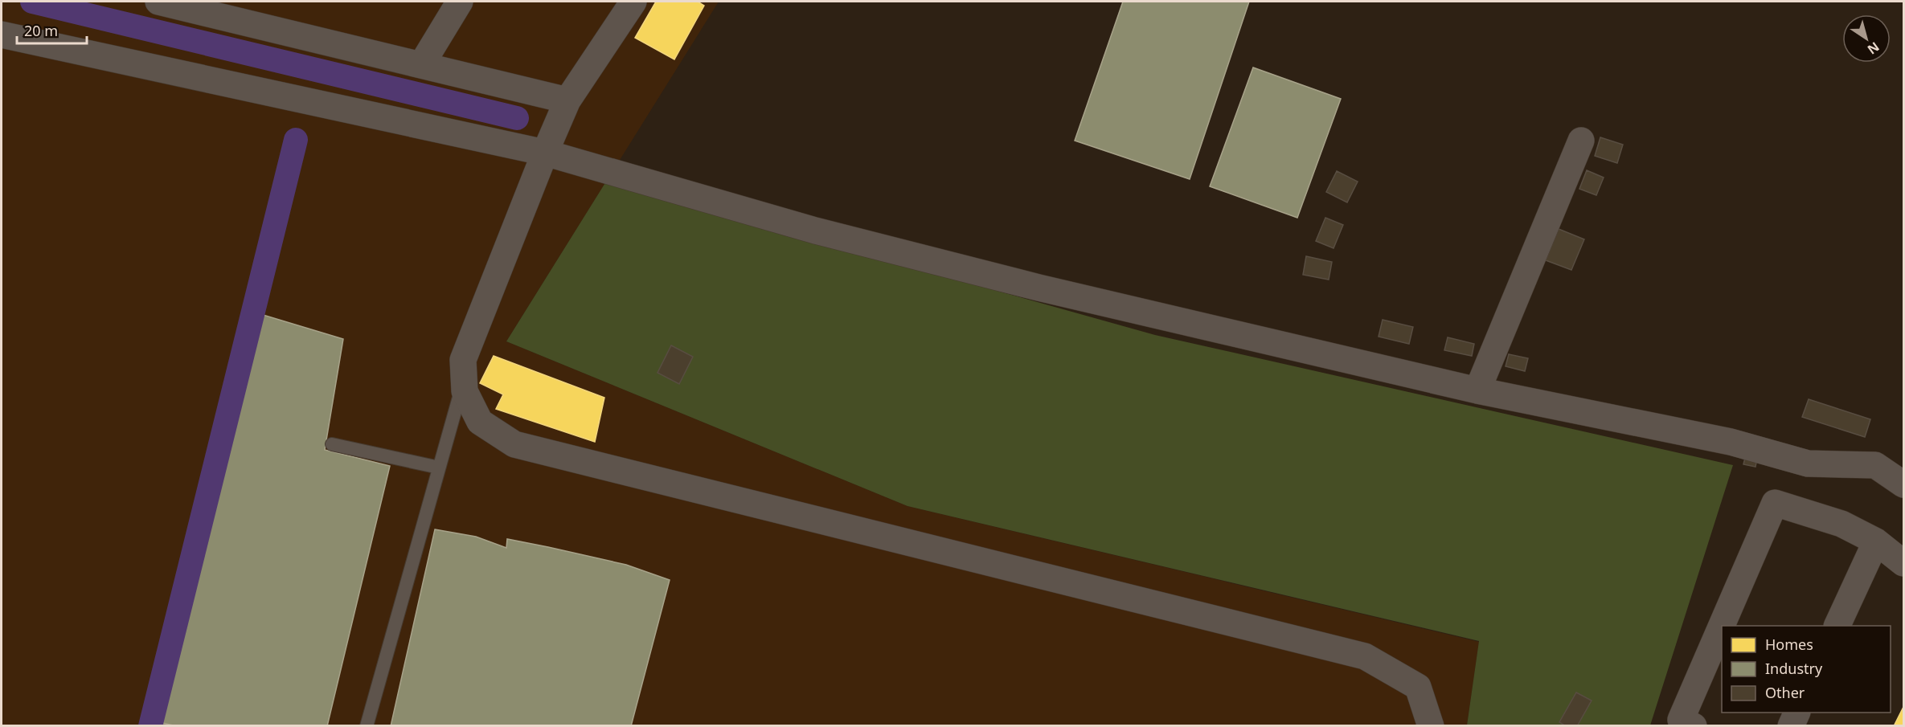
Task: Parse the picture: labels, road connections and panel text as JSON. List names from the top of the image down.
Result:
{
  "legend": ["Homes", "Industry", "Other"],
  "scale_bar": "20 m",
  "north": "bottom right"
}
